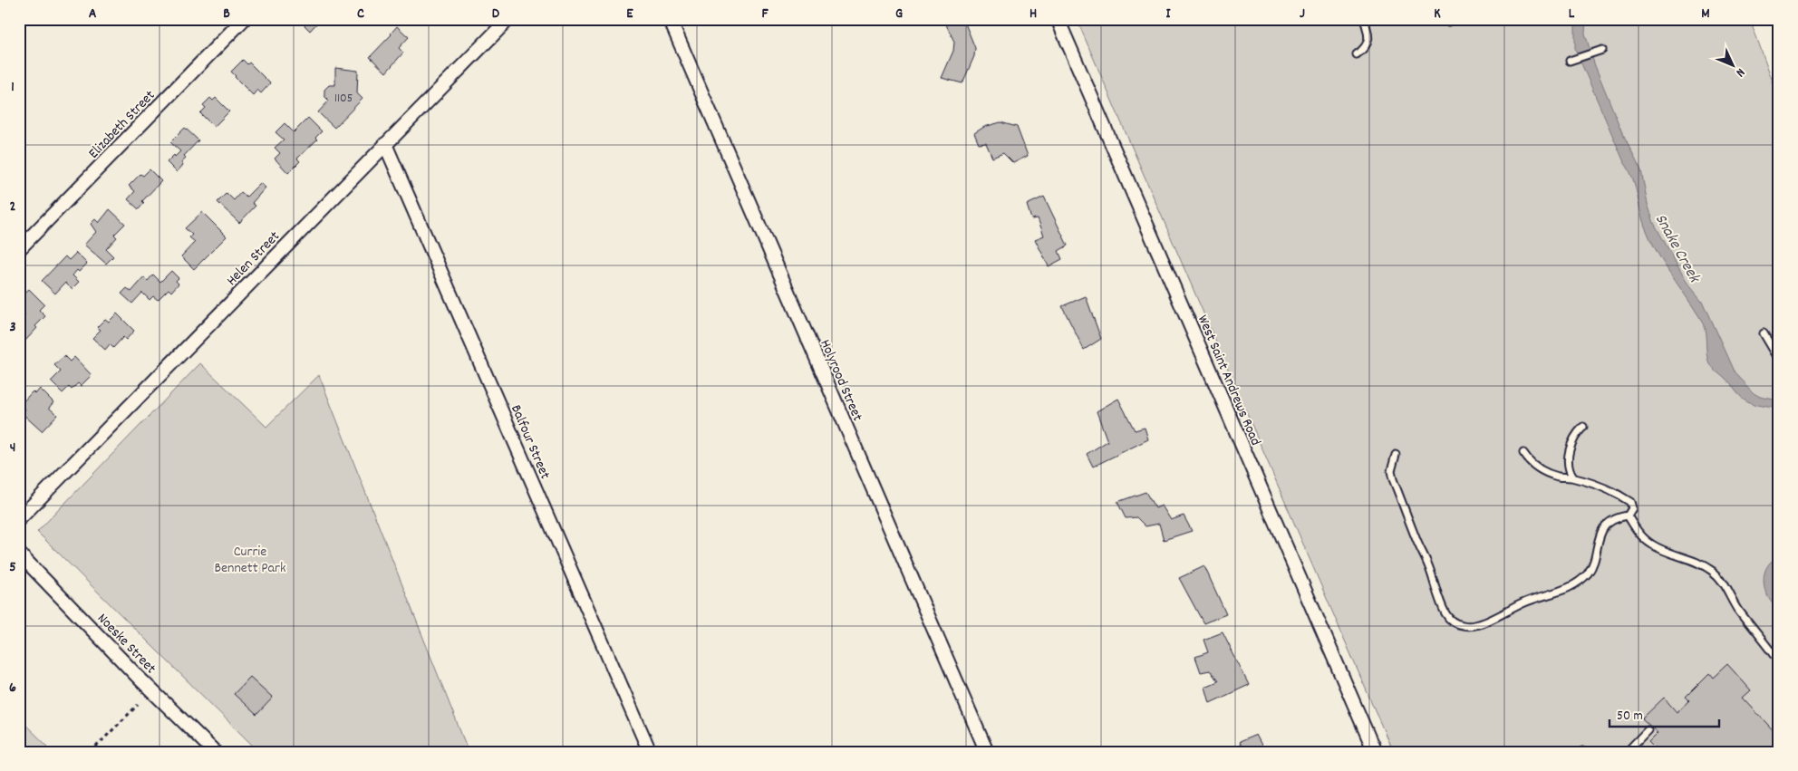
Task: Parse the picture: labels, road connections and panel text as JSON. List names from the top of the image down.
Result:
{
  "streets": {
    "street": [
      "Elizabeth Street",
      "Helen Street",
      "Holyrood Street",
      "West Saint Andrews Road",
      "Balfour Street",
      "Noeske Street"
    ]
  },
  "crossings": [
    ["Helen Street", "Balfour Street"]
  ],
  "water": ["Snake Creek"],
  "parks": ["Currie Bennett Park"],
  "house_numbers": ["1105"],
  "scale_bar": "50 m",
  "north": "bottom right",
  "grid": {
    "columns": [
      "A",
      "B",
      "C",
      "D",
      "E",
      "F",
      "G",
      "H",
      "I",
      "J",
      "K",
      "L",
      "M"
    ],
    "rows": [
      "1",
      "2",
      "3",
      "4",
      "5",
      "6"
    ]
  }
}
